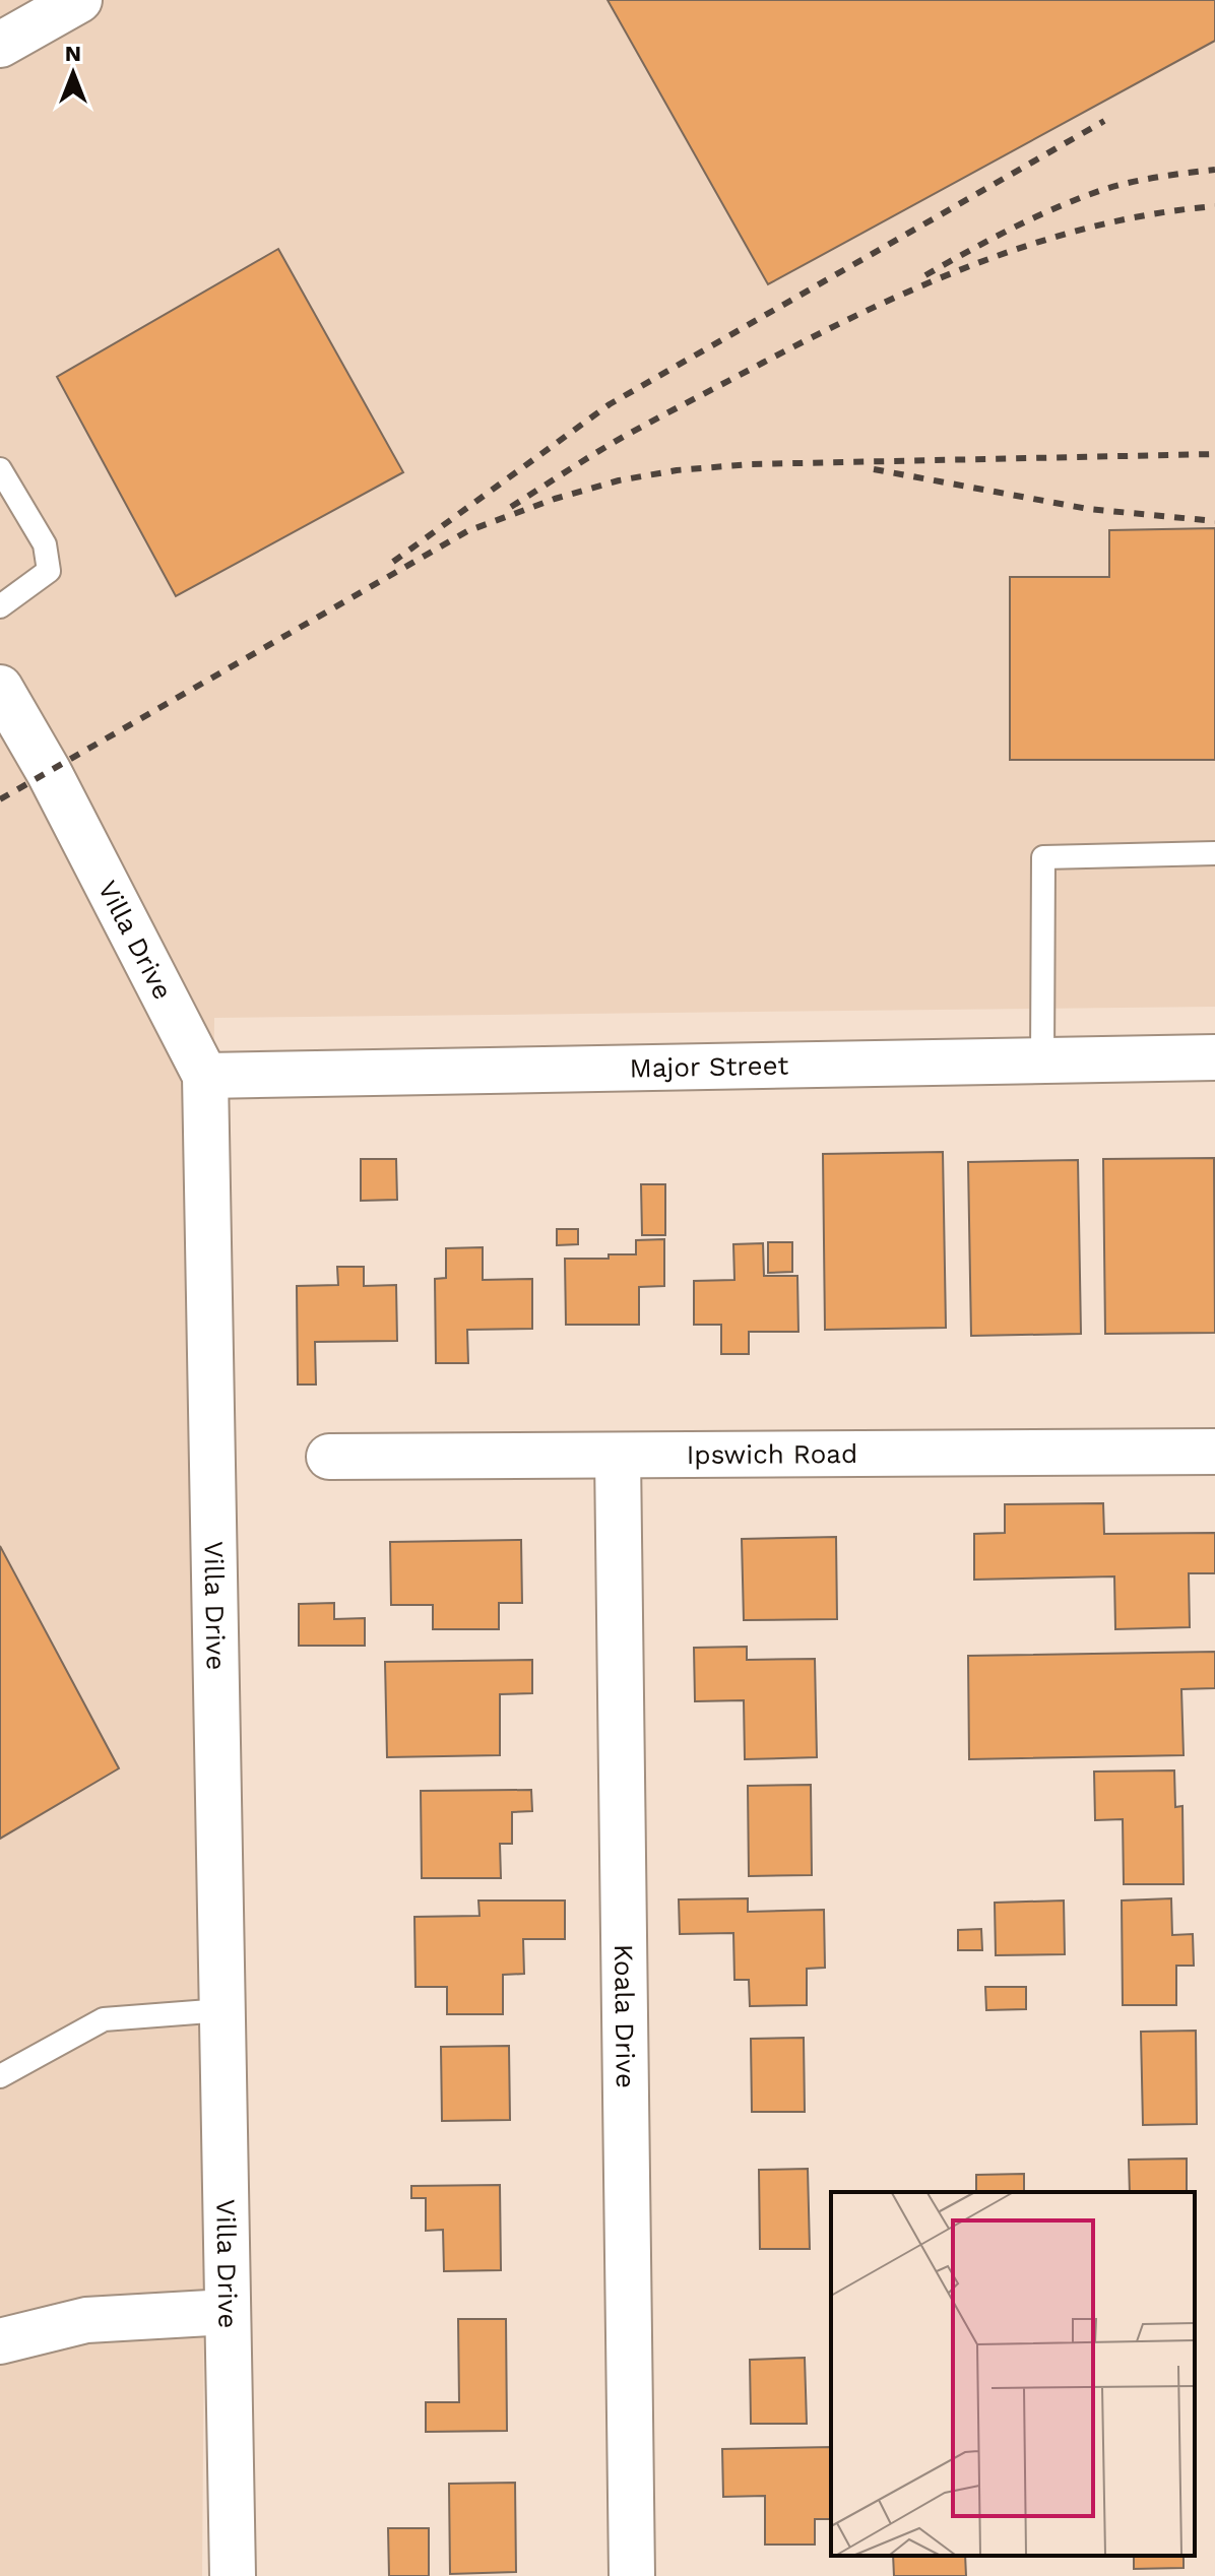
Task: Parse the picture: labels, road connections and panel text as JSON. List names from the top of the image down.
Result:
{
  "streets": {
    "street": [
      "Villa Drive",
      "Major Street",
      "Ipswich Road",
      "Koala Drive"
    ]
  },
  "crossings": [
    ["Villa Drive", "Major Street"],
    ["Ipswich Road", "Koala Drive"]
  ],
  "north": "top"
}
